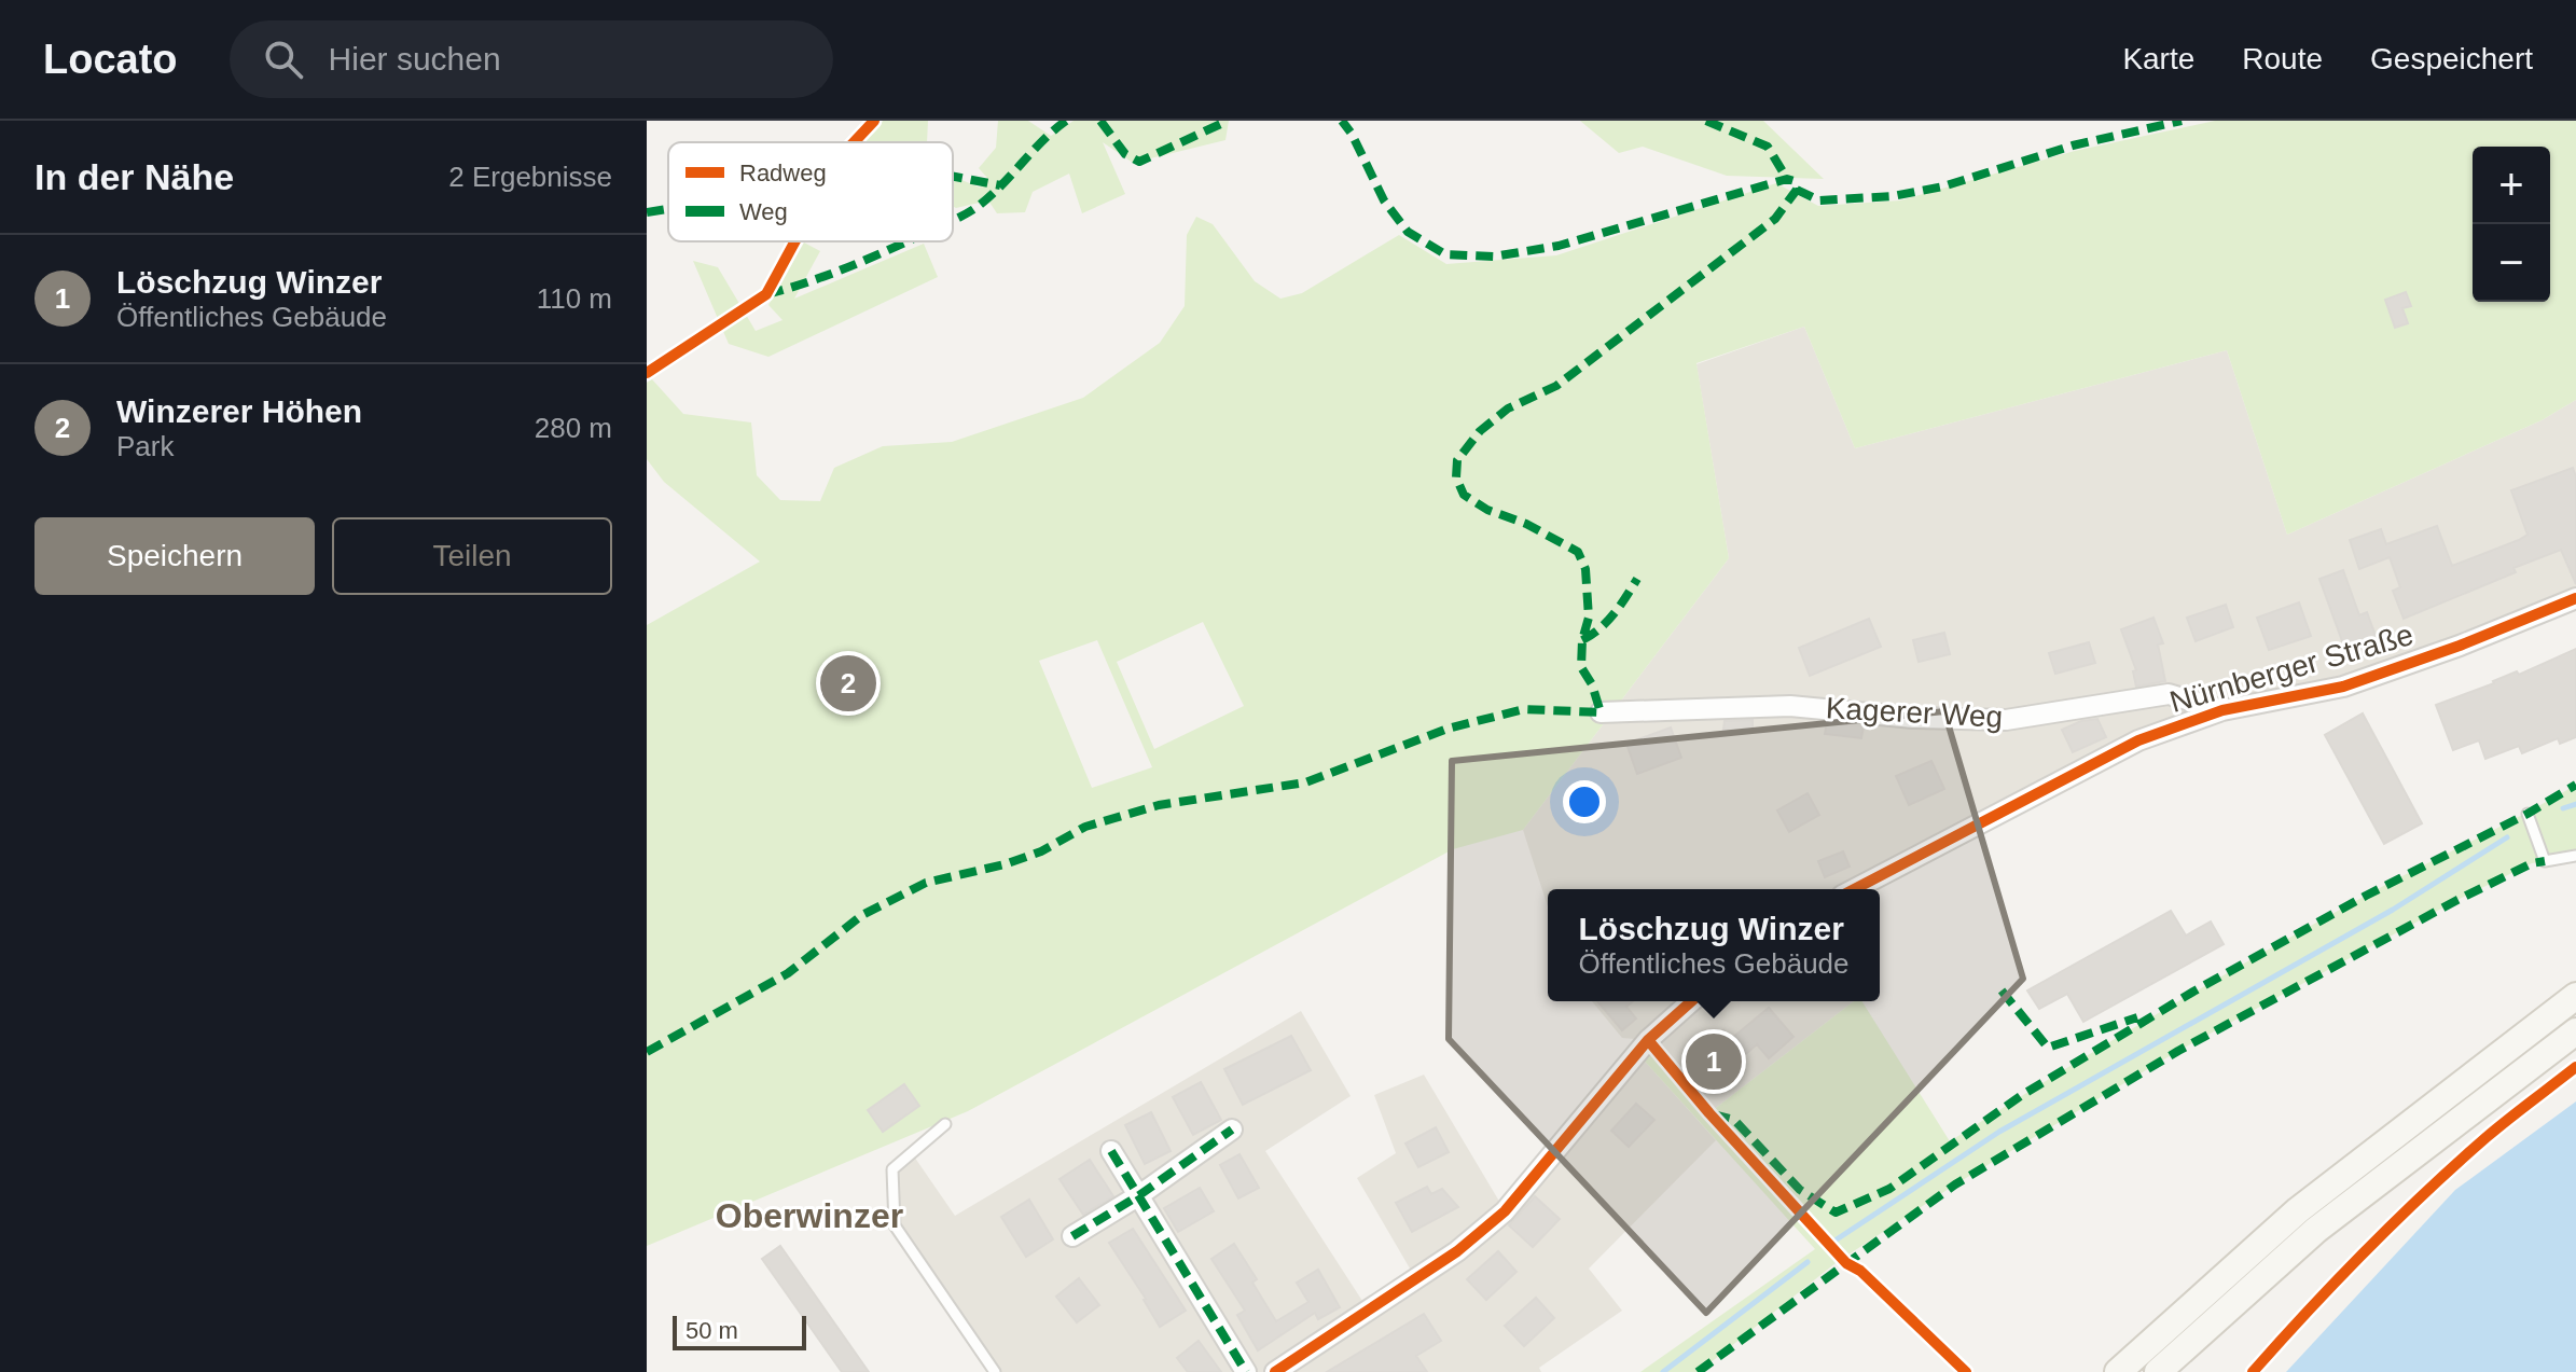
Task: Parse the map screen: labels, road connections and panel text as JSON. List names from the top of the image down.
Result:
{
  "streets": {
    "street": ["Nürnberger Straße", "Kagerer Weg"]
  },
  "crossings": [
    ["Nürnberger Straße", "Kagerer Weg"]
  ],
  "districts": ["Oberwinzer"],
  "legend": ["Radweg", "Weg"],
  "scale_bar": "50 m",
  "page": {
    "header": "Locato",
    "search": "Hier suchen",
    "nav": ["Karte", "Route", "Gespeichert"],
    "heading": ["In der Nähe", "2 Ergebnisse"],
    "map_buttons": ["+", "−"],
    "list": [
      {
        "mark": "1",
        "name": "Löschzug Winzer",
        "note": "Öffentliches Gebäude",
        "value": "110 m"
      },
      {
        "mark": "2",
        "name": "Winzerer Höhen",
        "note": "Park",
        "value": "280 m"
      }
    ],
    "buttons": ["Speichern", "Teilen"],
    "pins": ["2", "1"],
    "popup": ["Löschzug Winzer", "Öffentliches Gebäude"],
    "scale": "50 m"
  }
}
